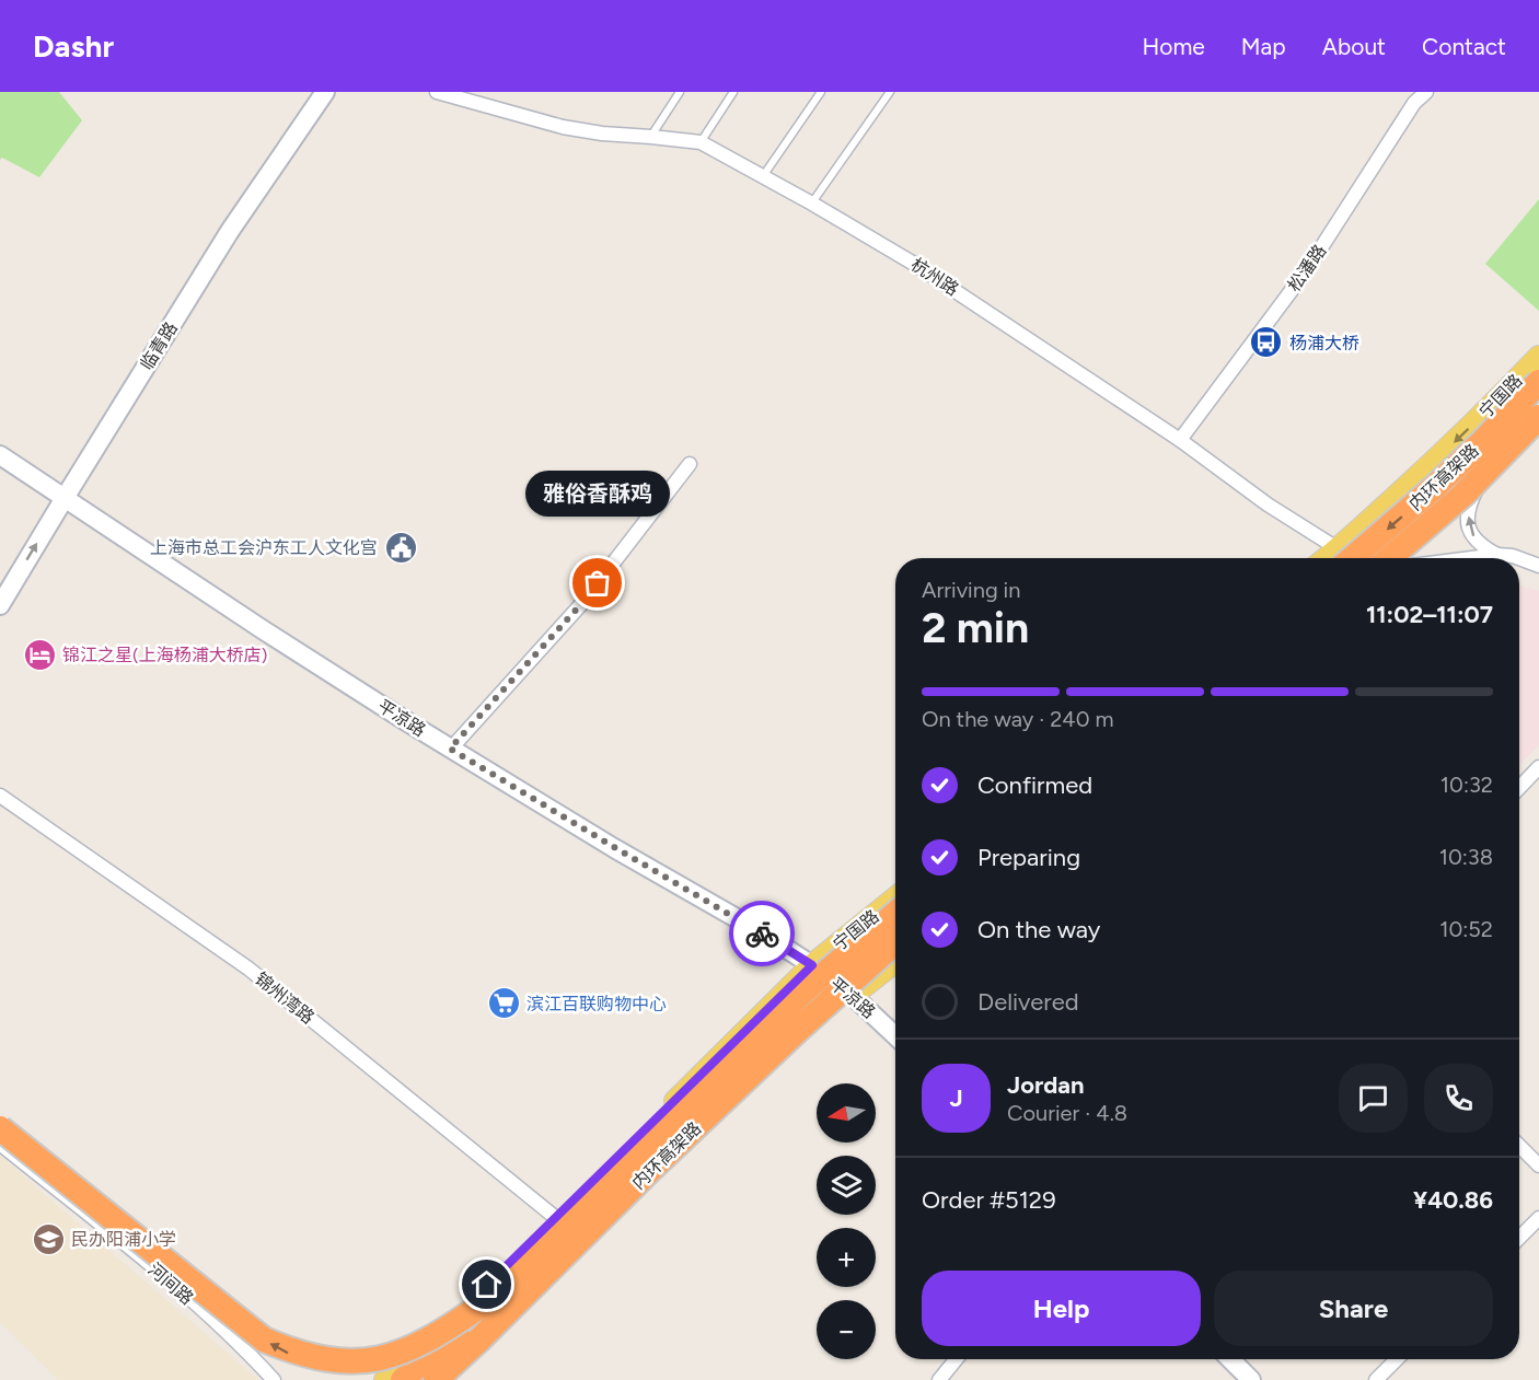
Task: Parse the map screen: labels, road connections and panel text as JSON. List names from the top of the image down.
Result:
{
  "streets": {
    "highway": ["内环高架路"],
    "main road": ["临青路", "宁国路", "平凉路"],
    "street": [
      "松潘路",
      "杭州路",
      "锦州湾路",
      "河间路"
    ]
  },
  "crossings": [
    ["松潘路", "杭州路"],
    ["杭州路", "宁国路"],
    ["杭州路", "内环高架路"],
    ["临青路", "平凉路"],
    ["宁国路", "内环高架路"],
    ["宁国路", "平凉路"],
    ["宁国路", "锦州湾路"]
  ],
  "places": {
    "bus stop": ["杨浦大桥"],
    "public building": ["上海市总工会沪东工人文化宫"],
    "other": ["雅俗香酥鸡"],
    "hotel": ["锦江之星(上海杨浦大桥店)"],
    "supermarket": ["滨江百联购物中心"],
    "school or university": ["民办阳浦小学"]
  },
  "north": "left",
  "page": {
    "header": "Dashr",
    "nav": [
      "Home",
      "Map",
      "About",
      "Contact"
    ],
    "bubble": "雅俗香酥鸡",
    "heading": ["2 min", "Arriving in", "11:02–11:07"],
    "panel": [
      "Jordan",
      "Courier · 4.8",
      "Order #5129",
      "¥40.86"
    ],
    "bar": "On the way · 240 m",
    "list": [
      ["Confirmed", "10:32"],
      ["Preparing", "10:38"],
      ["On the way", "10:52"],
      "Delivered"
    ],
    "round": "J",
    "map_buttons": ["+", "−"],
    "buttons": ["Help", "Share"]
  }
}
